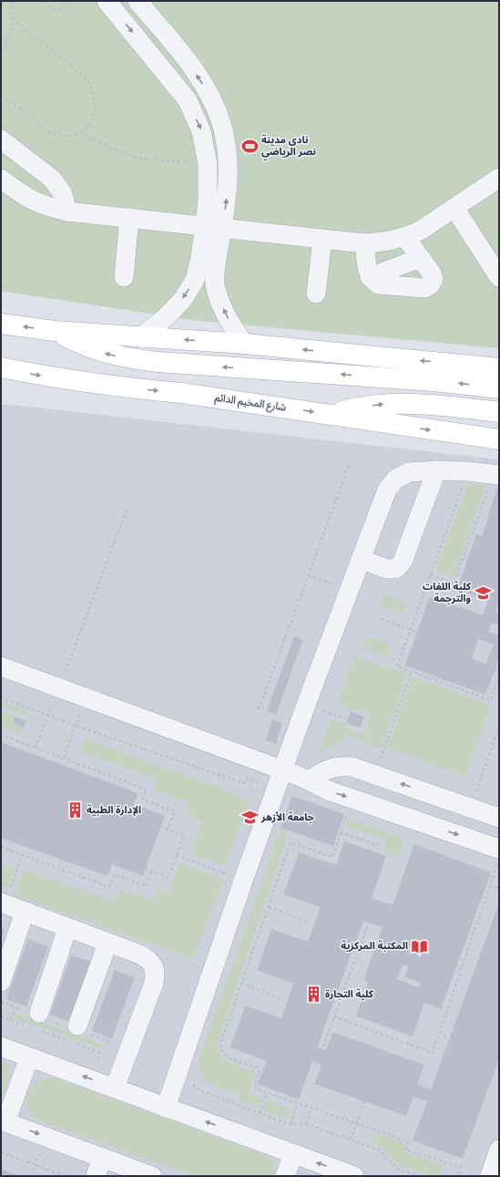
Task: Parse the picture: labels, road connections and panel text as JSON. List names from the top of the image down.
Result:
{
  "streets": {
    "main road": ["شارع المخيم الدائم"]
  },
  "places": {
    "sports": ["نادي مدينة نصر الرياضي"],
    "school or university": ["كلية اللغات والترجمة", "جامعة الأزهر"],
    "building": ["الإدارة الطبية", "كلية التجارة"],
    "library": ["المكتبة المركزية"]
  }
}
